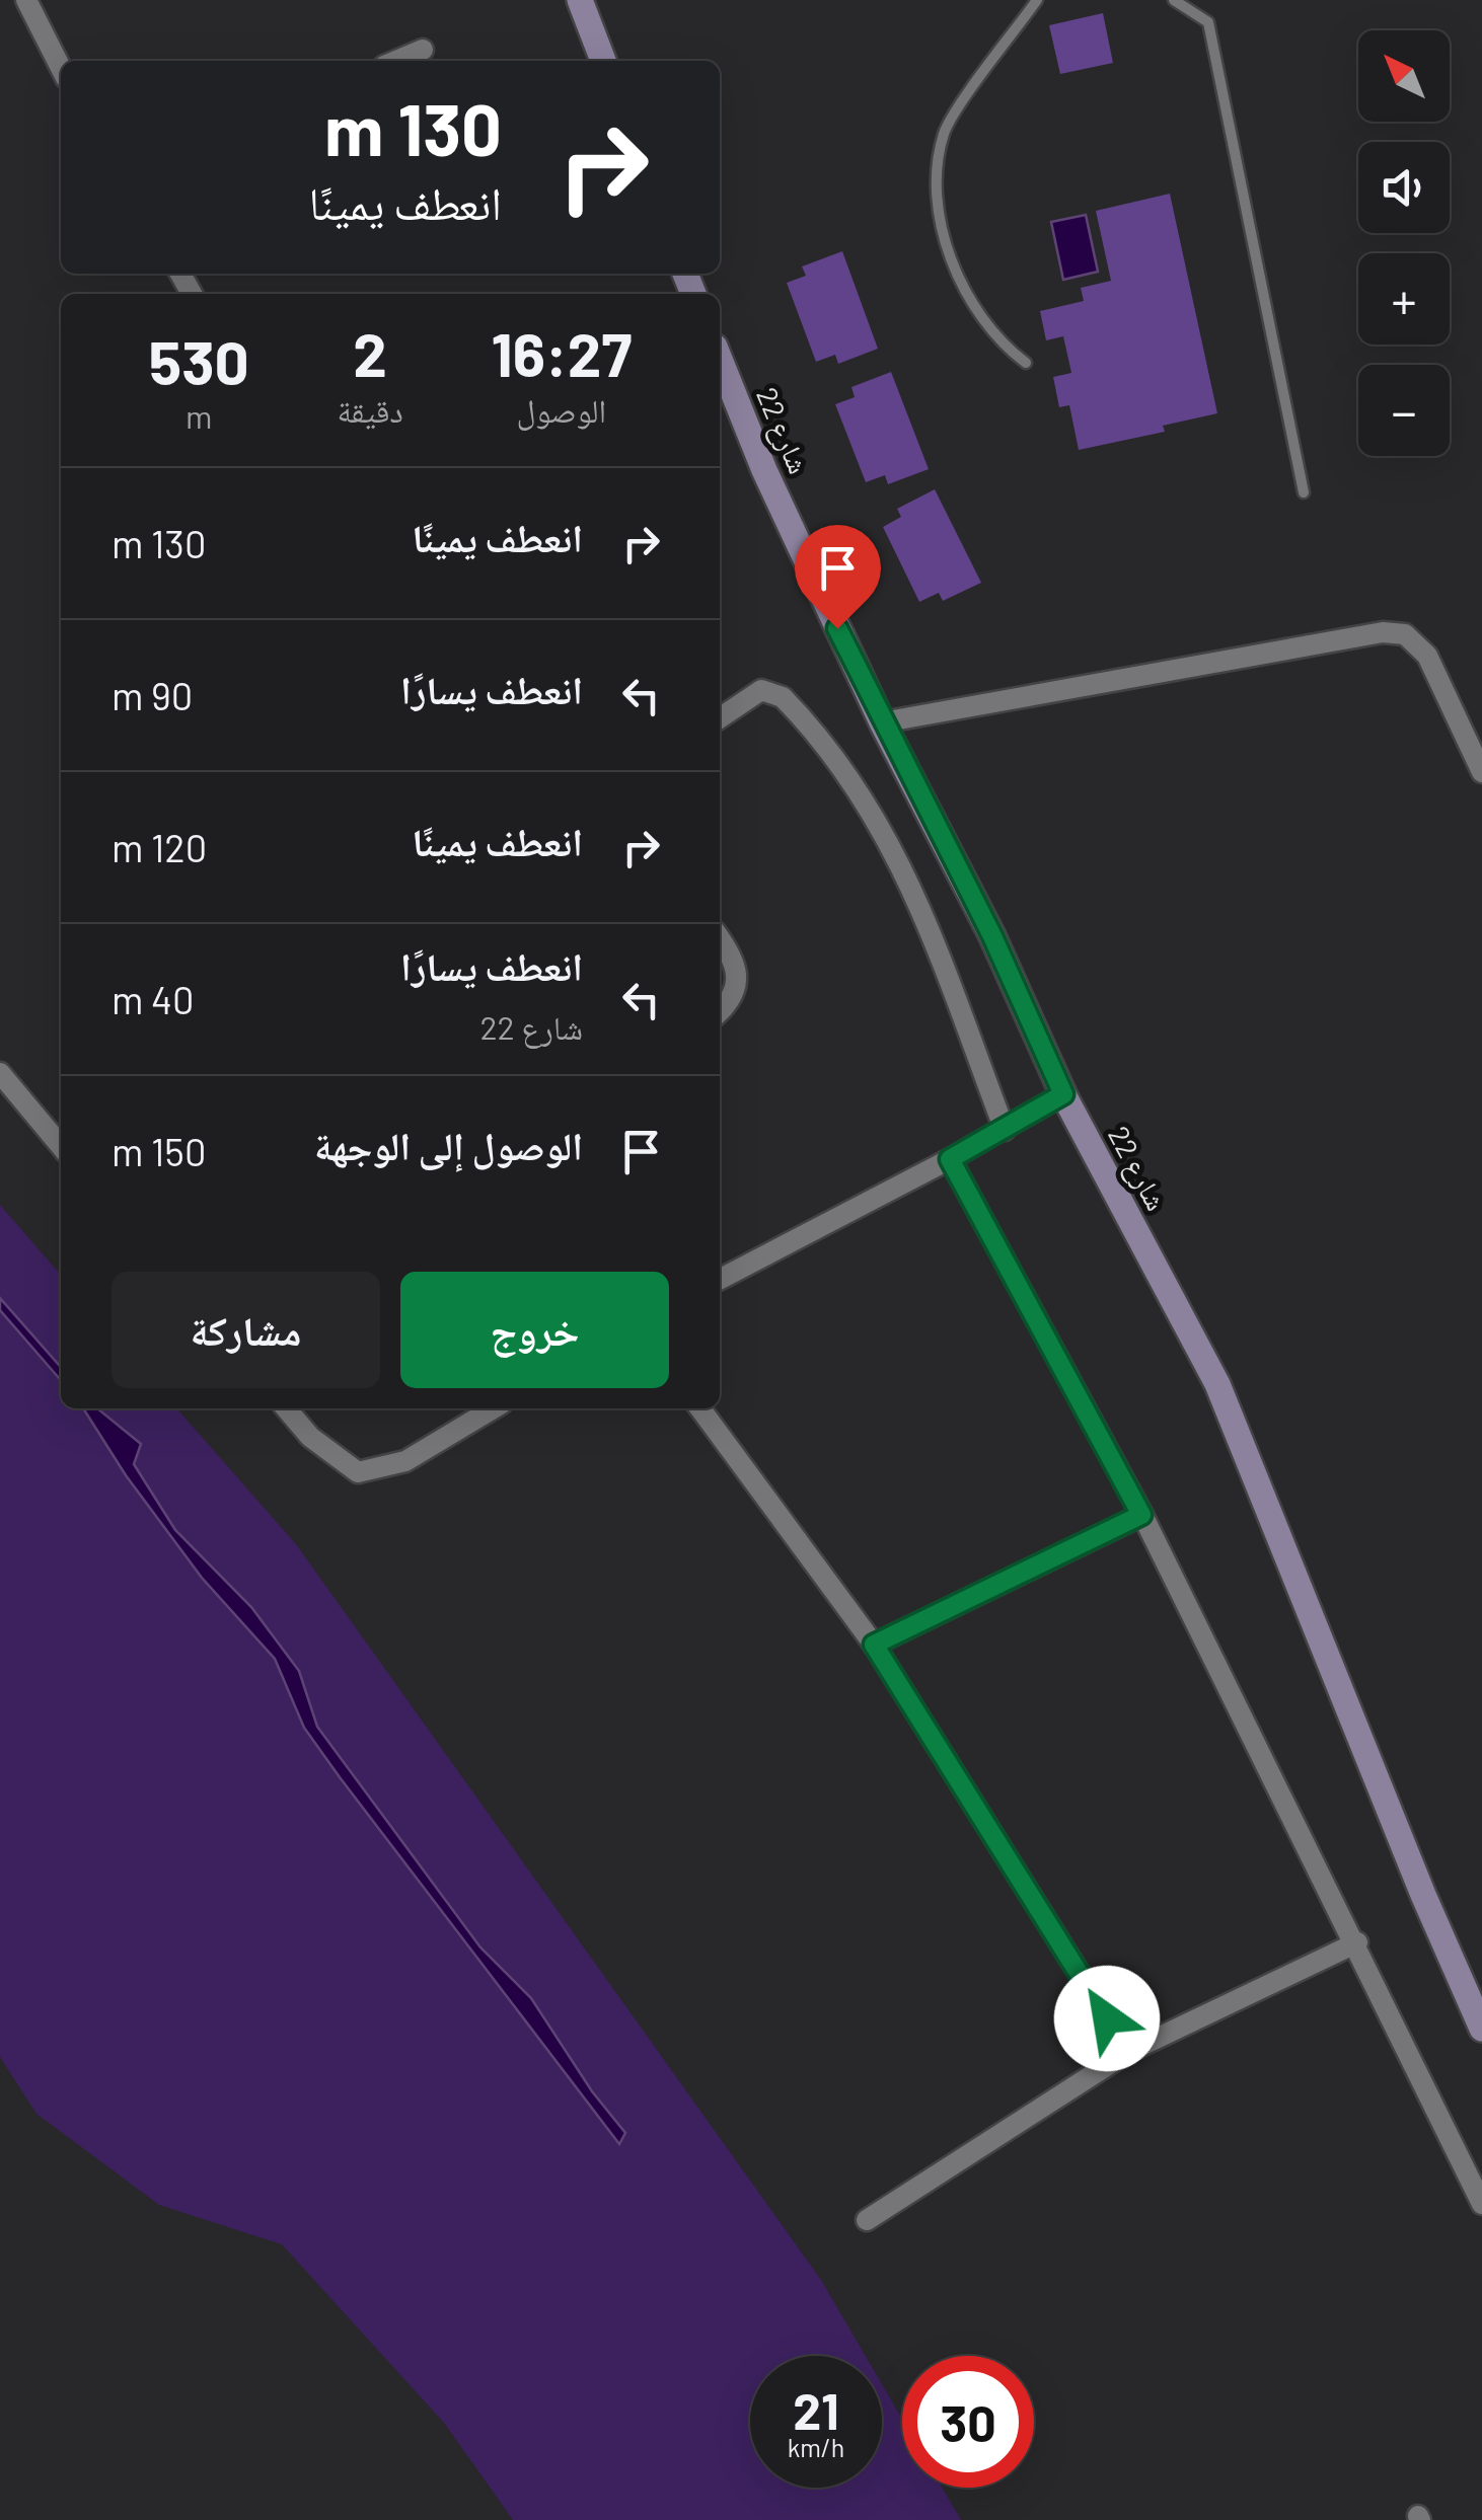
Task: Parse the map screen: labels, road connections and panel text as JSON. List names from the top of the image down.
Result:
{
  "streets": {
    "street": ["شارع 22"]
  },
  "north": "top left",
  "page": {
    "map_buttons": ["+", "−"],
    "turn": ["130 m", "انعطف يمينًا"],
    "eta": [
      "16:27",
      "الوصول",
      "2",
      "دقيقة",
      "530",
      "m"
    ],
    "list": [
      {
        "name": "انعطف يمينًا",
        "value": "130 m"
      },
      {
        "name": "انعطف يسارًا",
        "value": "90 m"
      },
      {
        "name": "انعطف يمينًا",
        "value": "120 m"
      },
      {
        "name": "انعطف يسارًا",
        "note": "شارع 22",
        "value": "40 m"
      },
      {
        "name": "الوصول إلى الوجهة",
        "value": "150 m"
      }
    ],
    "buttons": ["خروج", "مشاركة"],
    "speed": "21 km/h",
    "limit": "30"
  }
}
